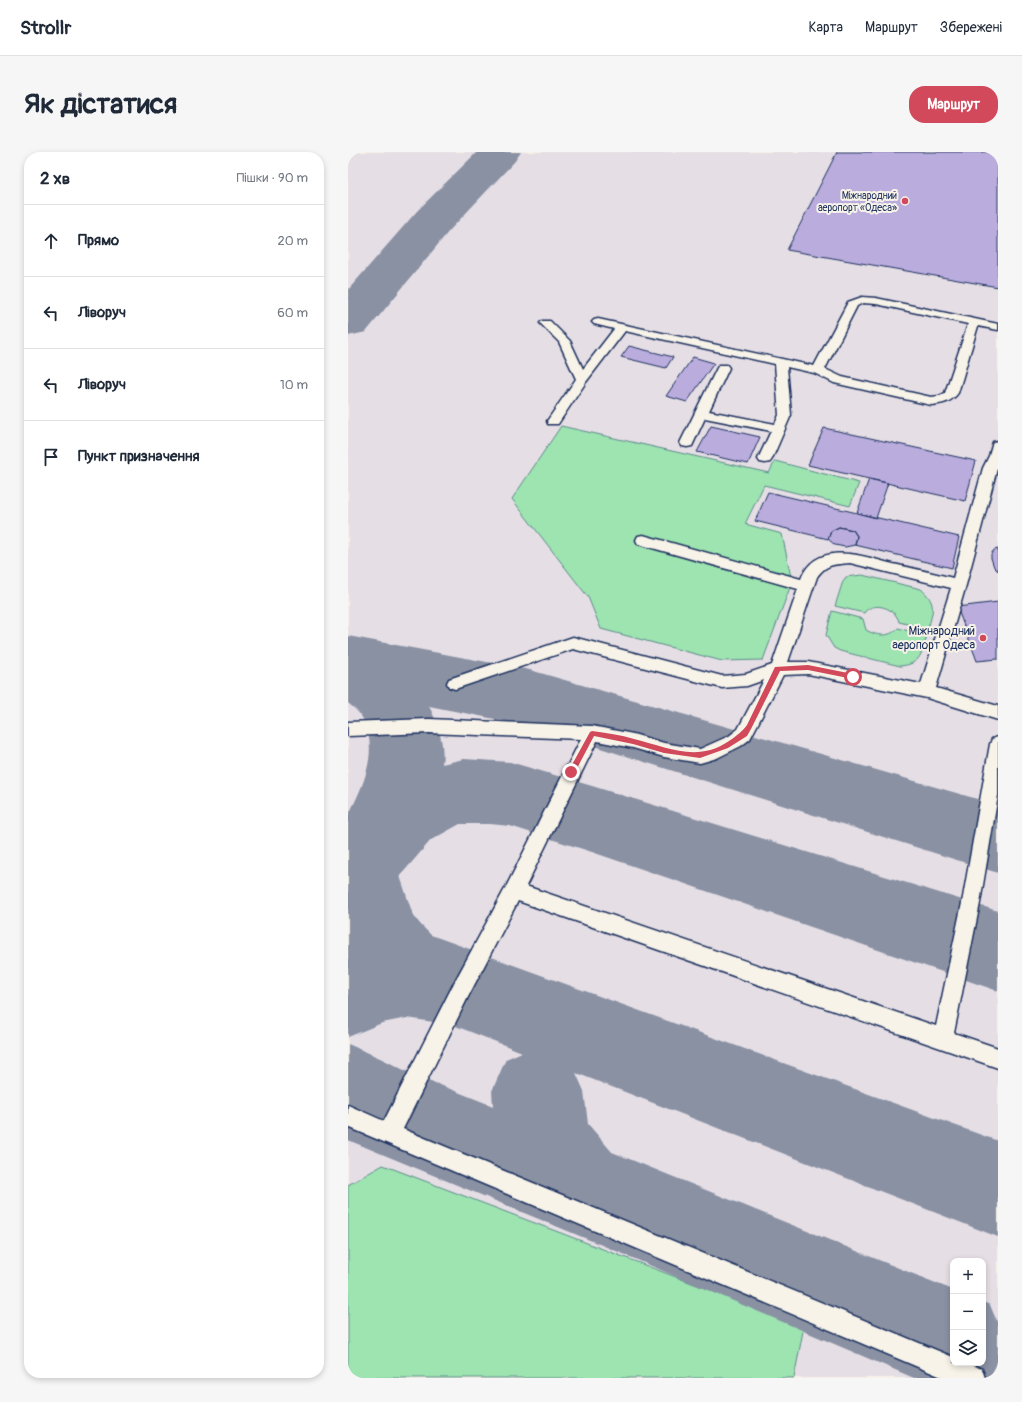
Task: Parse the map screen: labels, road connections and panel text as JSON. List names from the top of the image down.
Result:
{
  "places": ["Міжнародний аеропорт «Одеса»", "Міжнародний аеропорт Одеса"],
  "page": {
    "header": "Strollr",
    "nav": ["Карта", "Маршрут", "Збережені"],
    "buttons": "Маршрут",
    "title": "Як дістатися",
    "heading": ["2 хв", "Пішки · 90 m"],
    "list": [
      ["Прямо", "20 m"],
      ["Ліворуч", "60 m"],
      ["Ліворуч", "10 m"],
      "Пункт призначення"
    ],
    "map_buttons": ["+", "−"]
  }
}
